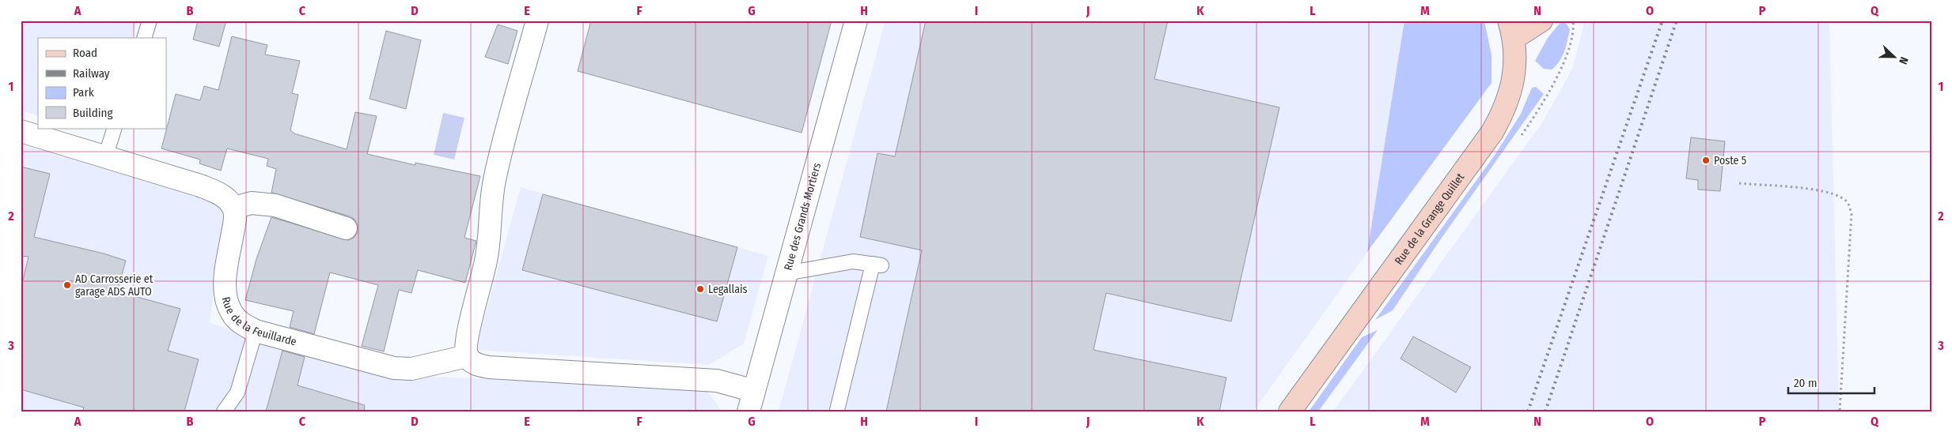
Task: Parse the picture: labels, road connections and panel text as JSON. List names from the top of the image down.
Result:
{
  "streets": {
    "street": ["Rue des Grands Mortiers", "Rue de la Grange Quillet", "Rue de la Feuillarde"]
  },
  "places": ["Poste 5", "AD Carrosserie et garage ADS AUTO", "Legallais"],
  "legend": [
    "Road",
    "Railway",
    "Park",
    "Building"
  ],
  "scale_bar": "20 m",
  "north": "right",
  "grid": {
    "columns": [
      "A",
      "B",
      "C",
      "D",
      "E",
      "F",
      "G",
      "H",
      "I",
      "J",
      "K",
      "L",
      "M",
      "N",
      "O",
      "P",
      "Q"
    ],
    "rows": ["1", "2", "3"]
  }
}
